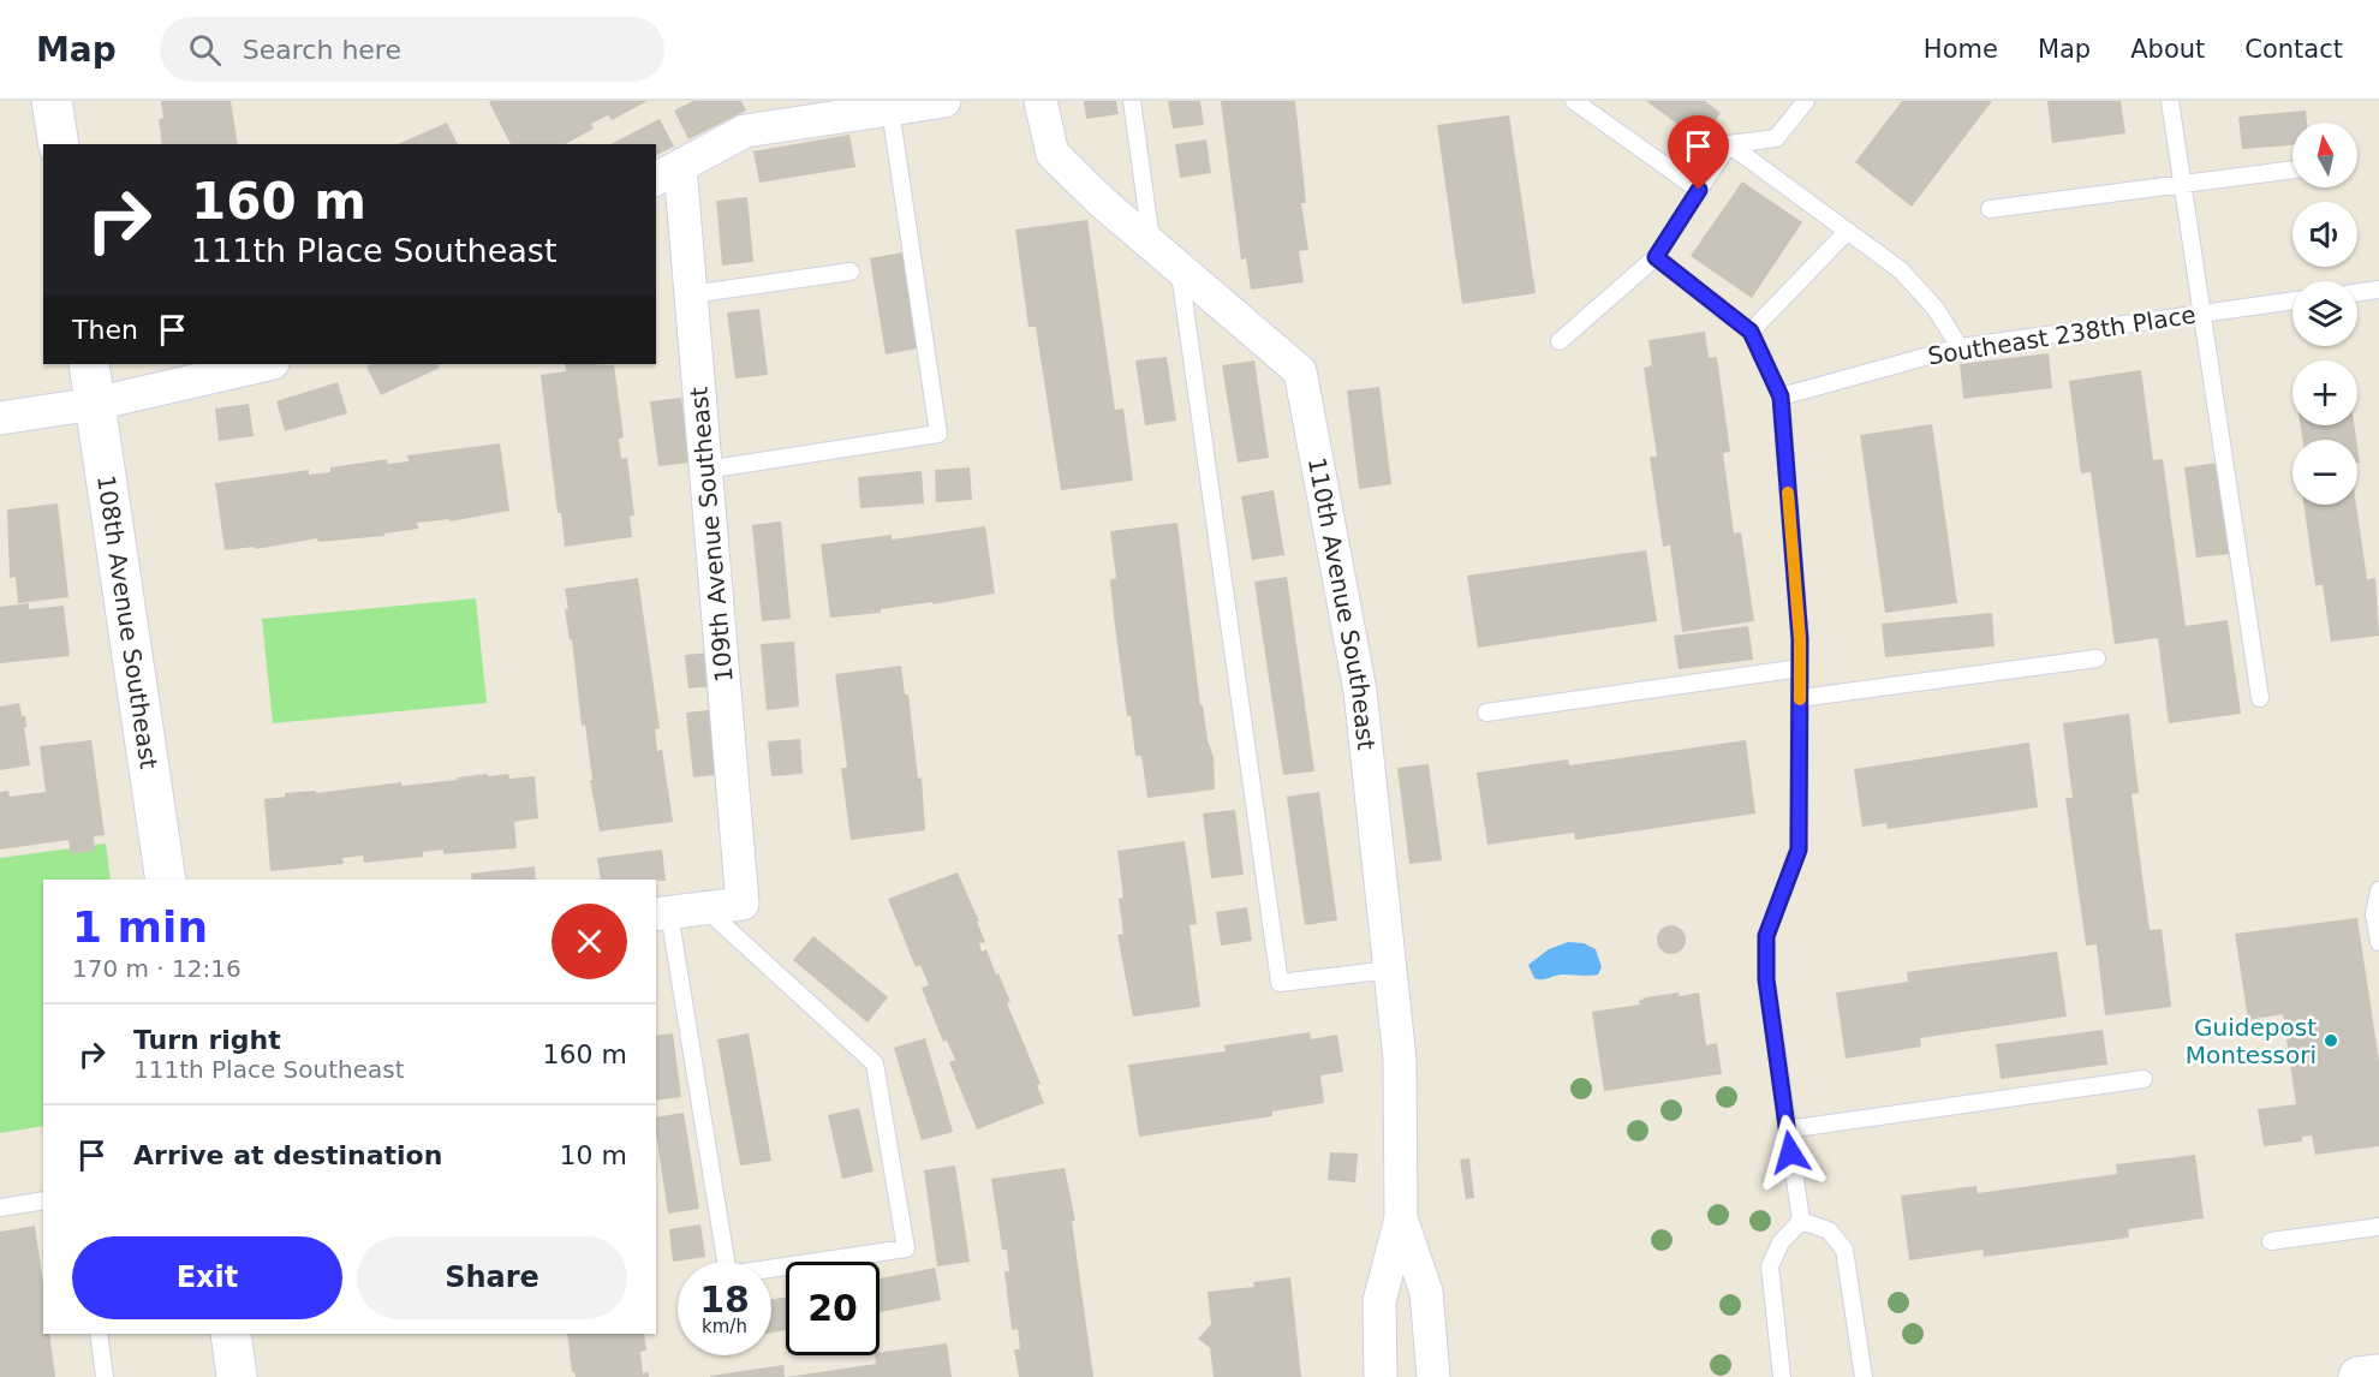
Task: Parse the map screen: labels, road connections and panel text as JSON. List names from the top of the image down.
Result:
{
  "streets": {
    "street": ["109th Avenue Southeast", "110th Avenue Southeast", "108th Avenue Southeast"],
    "lane": ["Southeast 238th Place"]
  },
  "places": ["Guidepost Montessori"],
  "north": "top",
  "page": {
    "header": "Map",
    "search": "Search here",
    "nav": [
      "Home",
      "Map",
      "About",
      "Contact"
    ],
    "map_buttons": ["+", "−"],
    "turn": ["160 m", "111th Place Southeast"],
    "then": "Then",
    "heading": ["1 min", "170 m · 12:16"],
    "list": [
      {
        "name": "Turn right",
        "note": "111th Place Southeast",
        "value": "160 m"
      },
      {
        "name": "Arrive at destination",
        "value": "10 m"
      }
    ],
    "buttons": ["Exit", "Share"],
    "speed": "18 km/h",
    "limit": "20"
  }
}
